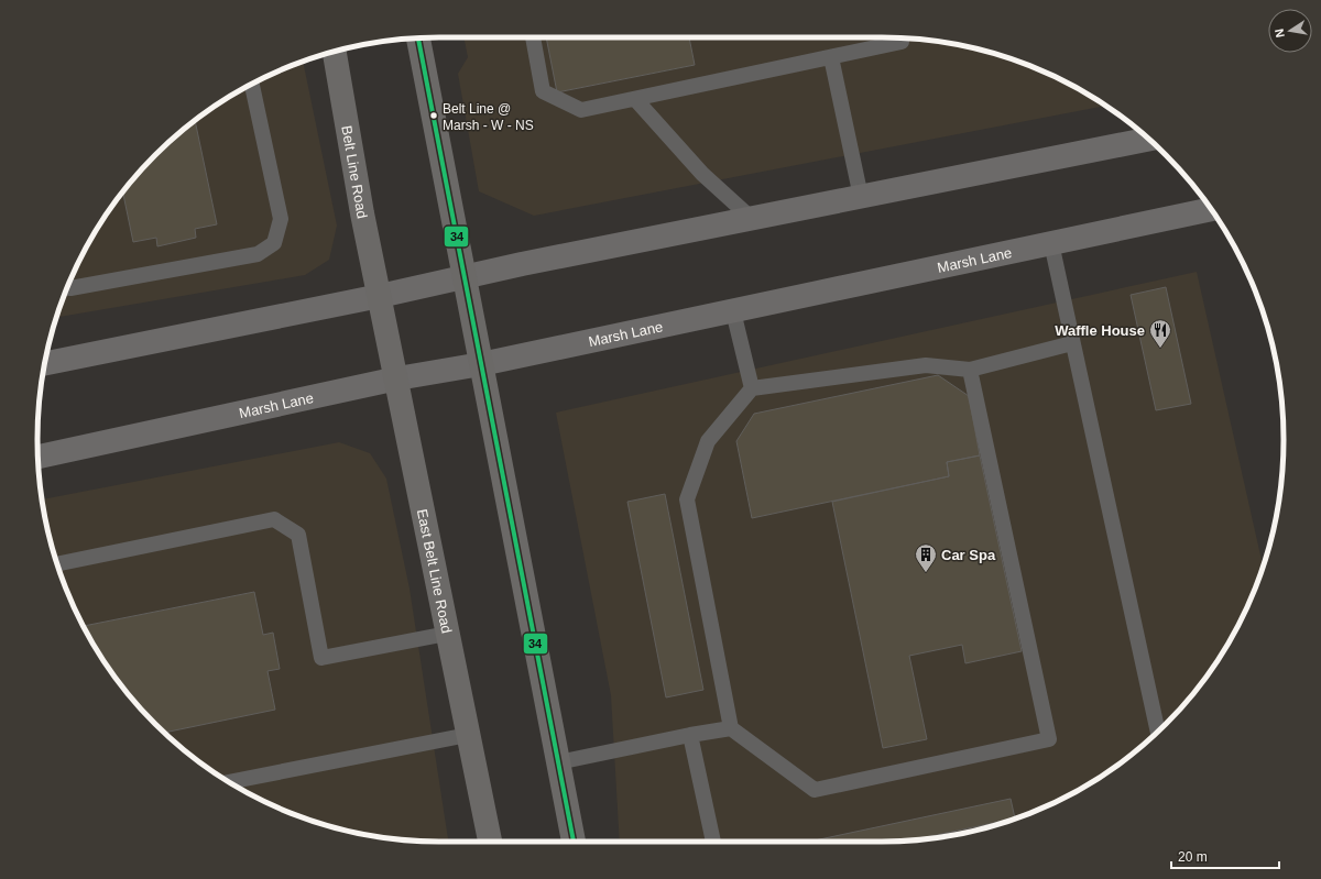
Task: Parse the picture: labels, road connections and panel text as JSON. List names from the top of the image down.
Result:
{
  "streets": {
    "main road": ["Belt Line Road", "Marsh Lane", "East Belt Line Road"]
  },
  "crossings": [
    ["Belt Line Road", "East Belt Line Road"],
    ["Marsh Lane", "East Belt Line Road"]
  ],
  "places": {
    "other": ["Belt Line @ Marsh - W - NS"],
    "restaurant": ["Waffle House"],
    "building": ["Car Spa"]
  },
  "lines": ["transit line 34"],
  "scale_bar": "20 m",
  "north": "left"
}
